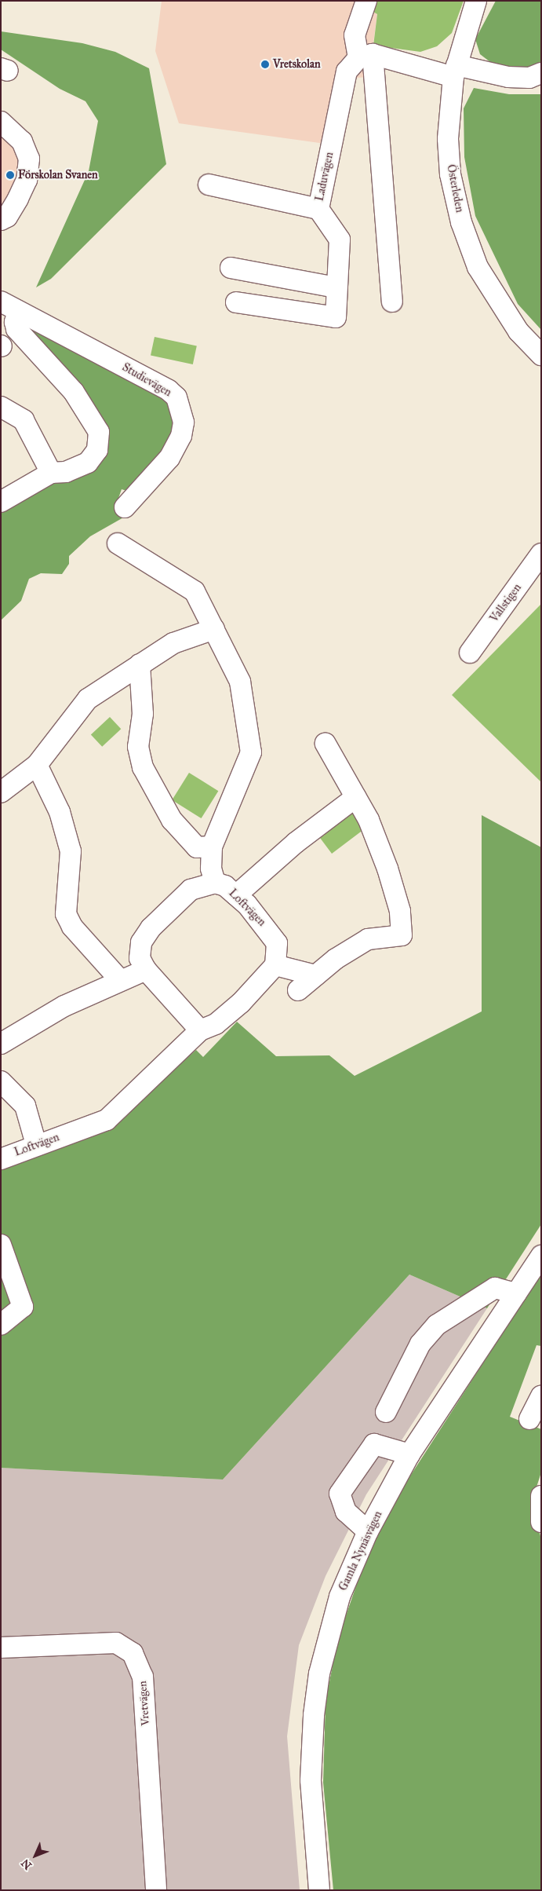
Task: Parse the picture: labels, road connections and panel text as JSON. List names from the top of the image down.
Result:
{
  "streets": {
    "street": [
      "Laduvägen",
      "Österleden",
      "Studievägen",
      "Vallstigen",
      "Loftvägen",
      "Gamla Nynäsvägen",
      "Vretvägen"
    ]
  },
  "places": ["Vretskolan", "Förskolan Svanen"],
  "north": "bottom left"
}
